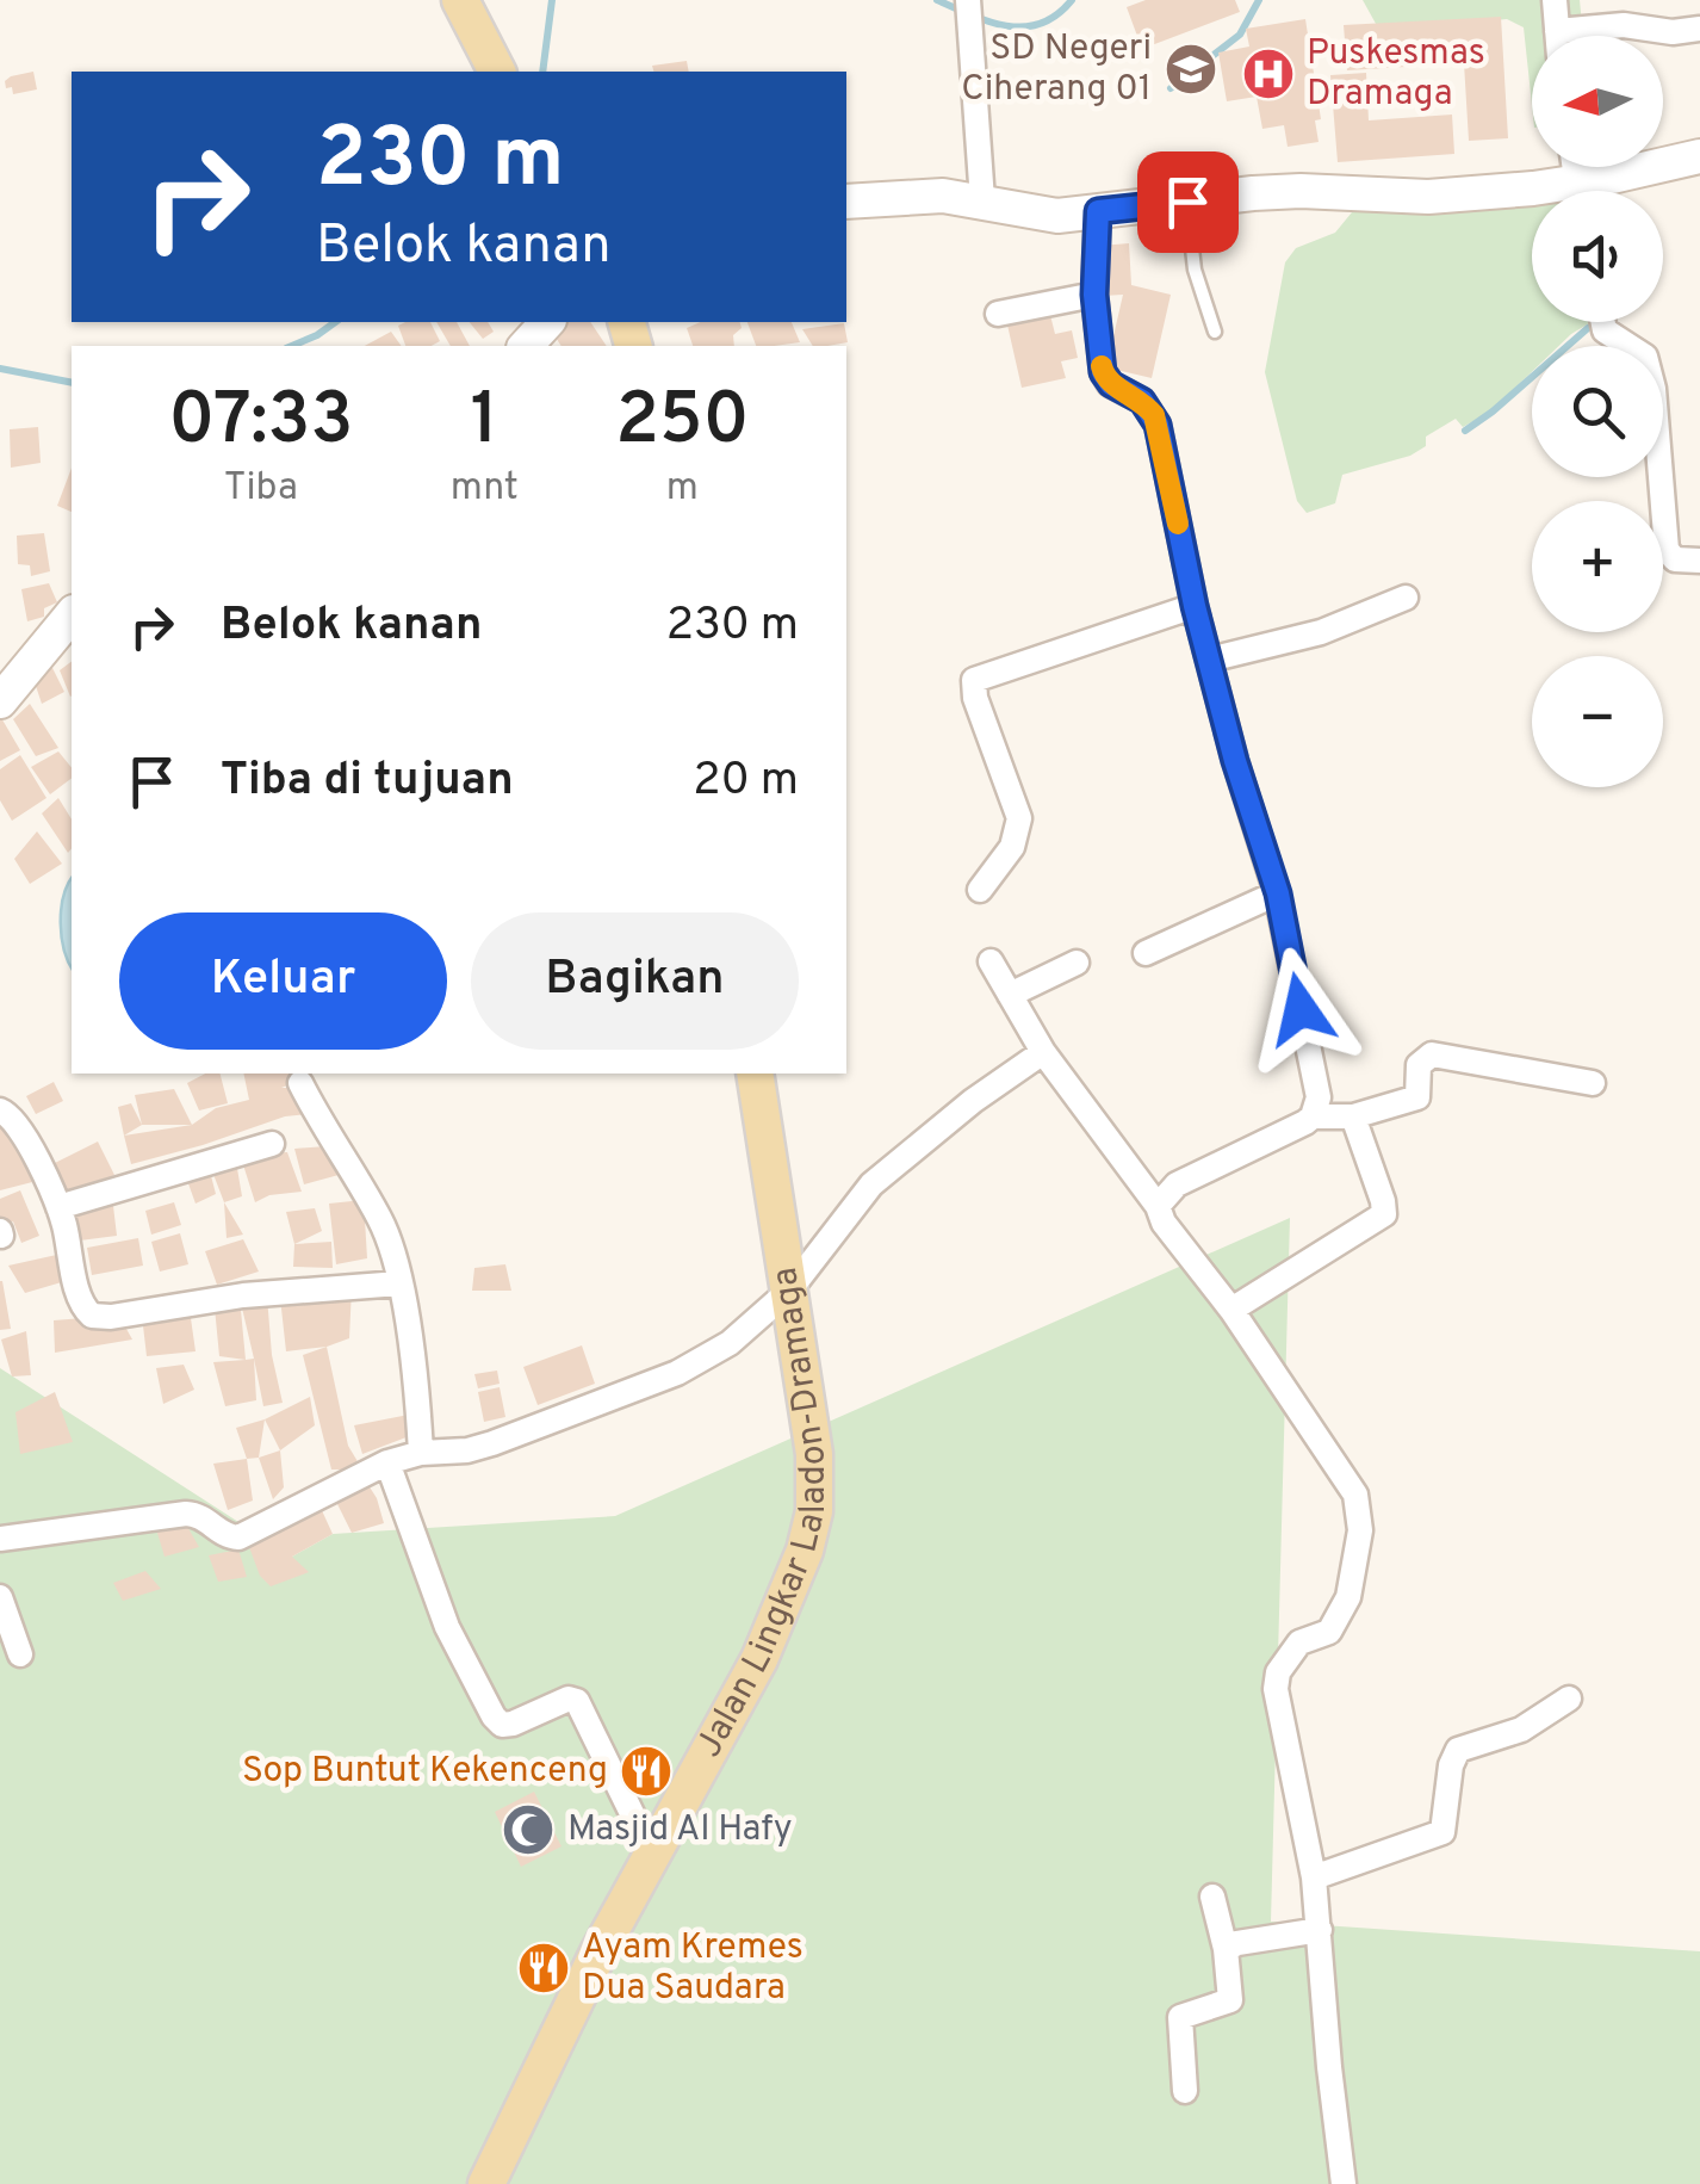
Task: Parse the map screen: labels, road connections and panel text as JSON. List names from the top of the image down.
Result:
{
  "streets": {
    "main road": ["Jalan Lingkar Laladon-Dramaga"]
  },
  "places": {
    "school or university": ["SD Negeri Ciherang 01"],
    "hospital": ["Puskesmas Dramaga"],
    "restaurant": ["Sop Buntut Kekenceng", "Ayam Kremes Dua Saudara"],
    "mosque": ["Masjid Al Hafy"]
  },
  "north": "left",
  "page": {
    "map_buttons": ["+", "−"],
    "turn": ["230 m", "Belok kanan"],
    "eta": [
      "07:33",
      "Tiba",
      "1",
      "mnt",
      "250",
      "m"
    ],
    "list": [
      {
        "name": "Belok kanan",
        "value": "230 m"
      },
      {
        "name": "Tiba di tujuan",
        "value": "20 m"
      }
    ],
    "buttons": ["Keluar", "Bagikan"]
  }
}
